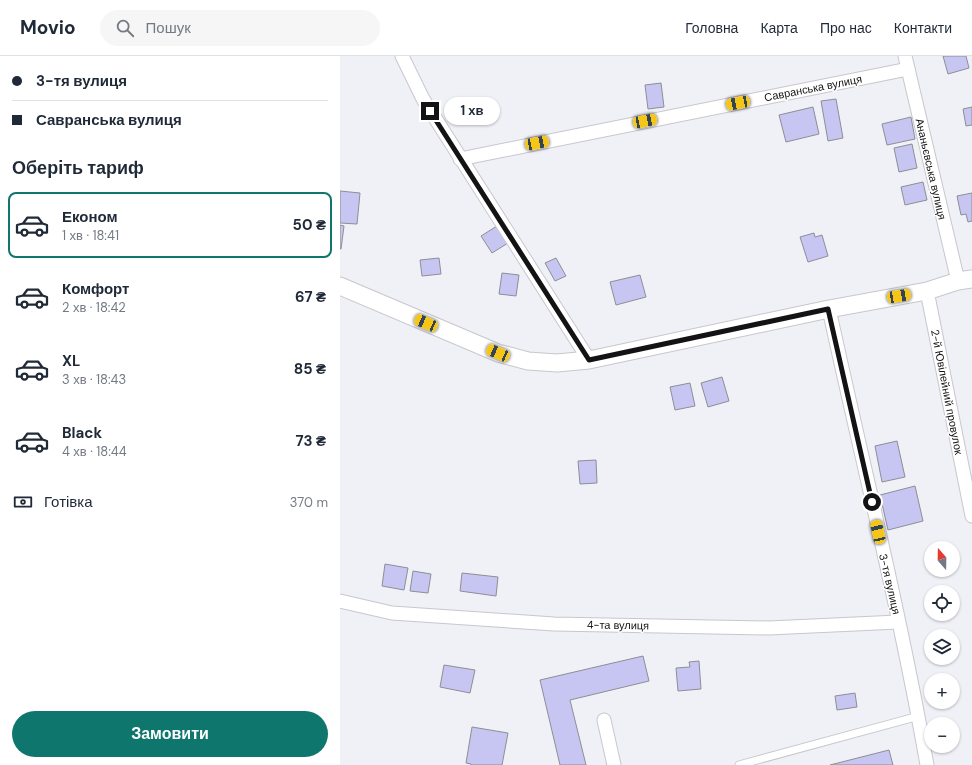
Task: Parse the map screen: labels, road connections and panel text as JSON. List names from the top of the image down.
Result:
{
  "streets": {
    "street": [
      "Савранська вулиця",
      "Ананьєвська вулиця",
      "2-й Ювілейний провулок",
      "3-тя вулиця",
      "4-та вулиця"
    ]
  },
  "crossings": [
    ["Савранська вулиця", "Ананьєвська вулиця"],
    ["3-тя вулиця", "4-та вулиця"]
  ],
  "north": "top",
  "page": {
    "header": "Movio",
    "search": "Пошук",
    "nav": [
      "Головна",
      "Карта",
      "Про нас",
      "Контакти"
    ],
    "banner": ["3-тя вулиця", "Савранська вулиця"],
    "bubble": "1 хв",
    "heading": "Оберіть тариф",
    "list": [
      {
        "name": "Економ",
        "note": "1 хв · 18:41",
        "value": "50 ₴"
      },
      {
        "name": "Комфорт",
        "note": "2 хв · 18:42",
        "value": "67 ₴"
      },
      {
        "name": "XL",
        "note": "3 хв · 18:43",
        "value": "85 ₴"
      },
      {
        "name": "Black",
        "note": "4 хв · 18:44",
        "value": "73 ₴"
      }
    ],
    "pay": ["Готівка", "370 m"],
    "map_buttons": ["+", "−"],
    "buttons": "Замовити"
  }
}
